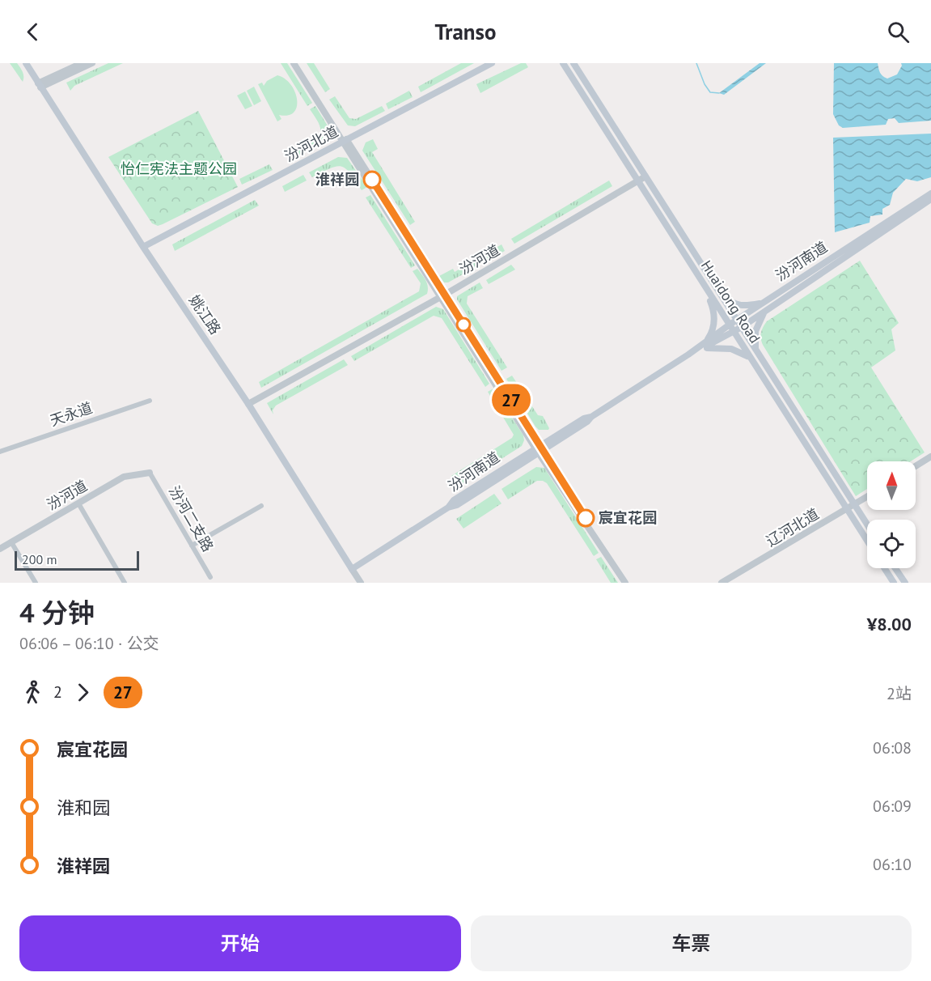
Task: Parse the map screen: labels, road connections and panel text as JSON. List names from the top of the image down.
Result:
{
  "streets": {
    "main road": [
      "汾河北道",
      "汾河南道",
      "Huaidong Road",
      "姚江路"
    ],
    "street": [
      "汾河道",
      "天永道",
      "汾河二支路",
      "辽河北道"
    ]
  },
  "crossings": [
    ["汾河北道", "姚江路"],
    ["汾河道", "Huaidong Road"],
    ["汾河道", "姚江路"],
    ["汾河道", "汾河二支路"],
    ["汾河南道", "Huaidong Road"],
    ["汾河南道", "姚江路"],
    ["Huaidong Road", "辽河北道"]
  ],
  "parks": ["怡仁宪法主题公园"],
  "places": ["淮祥园", "宸宜花园"],
  "lines": ["bus line 27"],
  "scale_bar": "200 m",
  "north": "top",
  "page": {
    "header": "Transo",
    "on_map": "27",
    "scale": "200 m",
    "heading": ["4 分钟", "06:06 – 06:10 · 公交", "¥8.00"],
    "legs": ["2", "27", "2站"],
    "list": [
      {
        "name": "宸宜花园",
        "value": "06:08"
      },
      {
        "name": "淮和园",
        "value": "06:09"
      },
      {
        "name": "淮祥园",
        "value": "06:10"
      }
    ],
    "buttons": ["开始", "车票"]
  }
}
